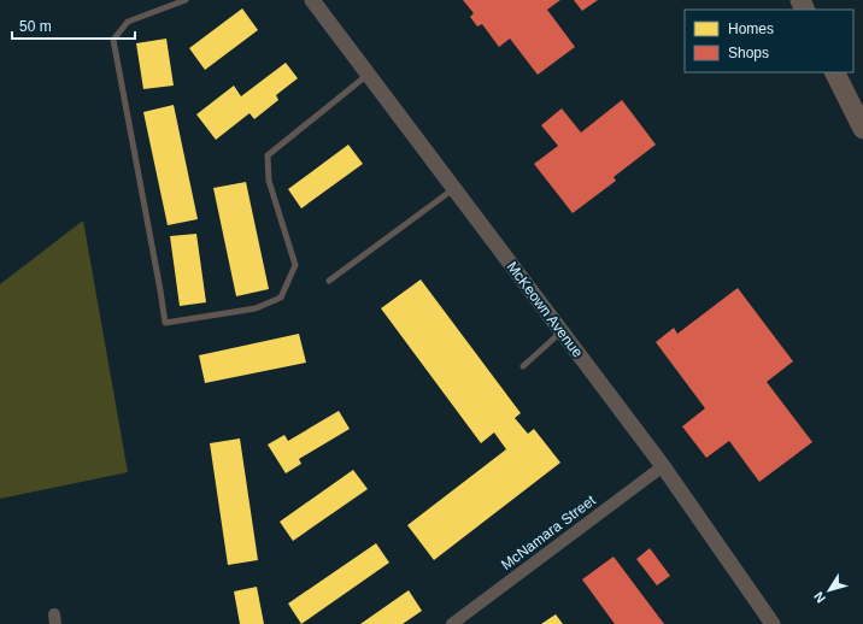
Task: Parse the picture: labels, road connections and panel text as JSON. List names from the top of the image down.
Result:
{
  "streets": {
    "street": ["McKeown Avenue", "McNamara Street"]
  },
  "crossings": [
    ["McKeown Avenue", "McNamara Street"]
  ],
  "legend": ["Homes", "Shops"],
  "scale_bar": "50 m",
  "north": "bottom left"
}
